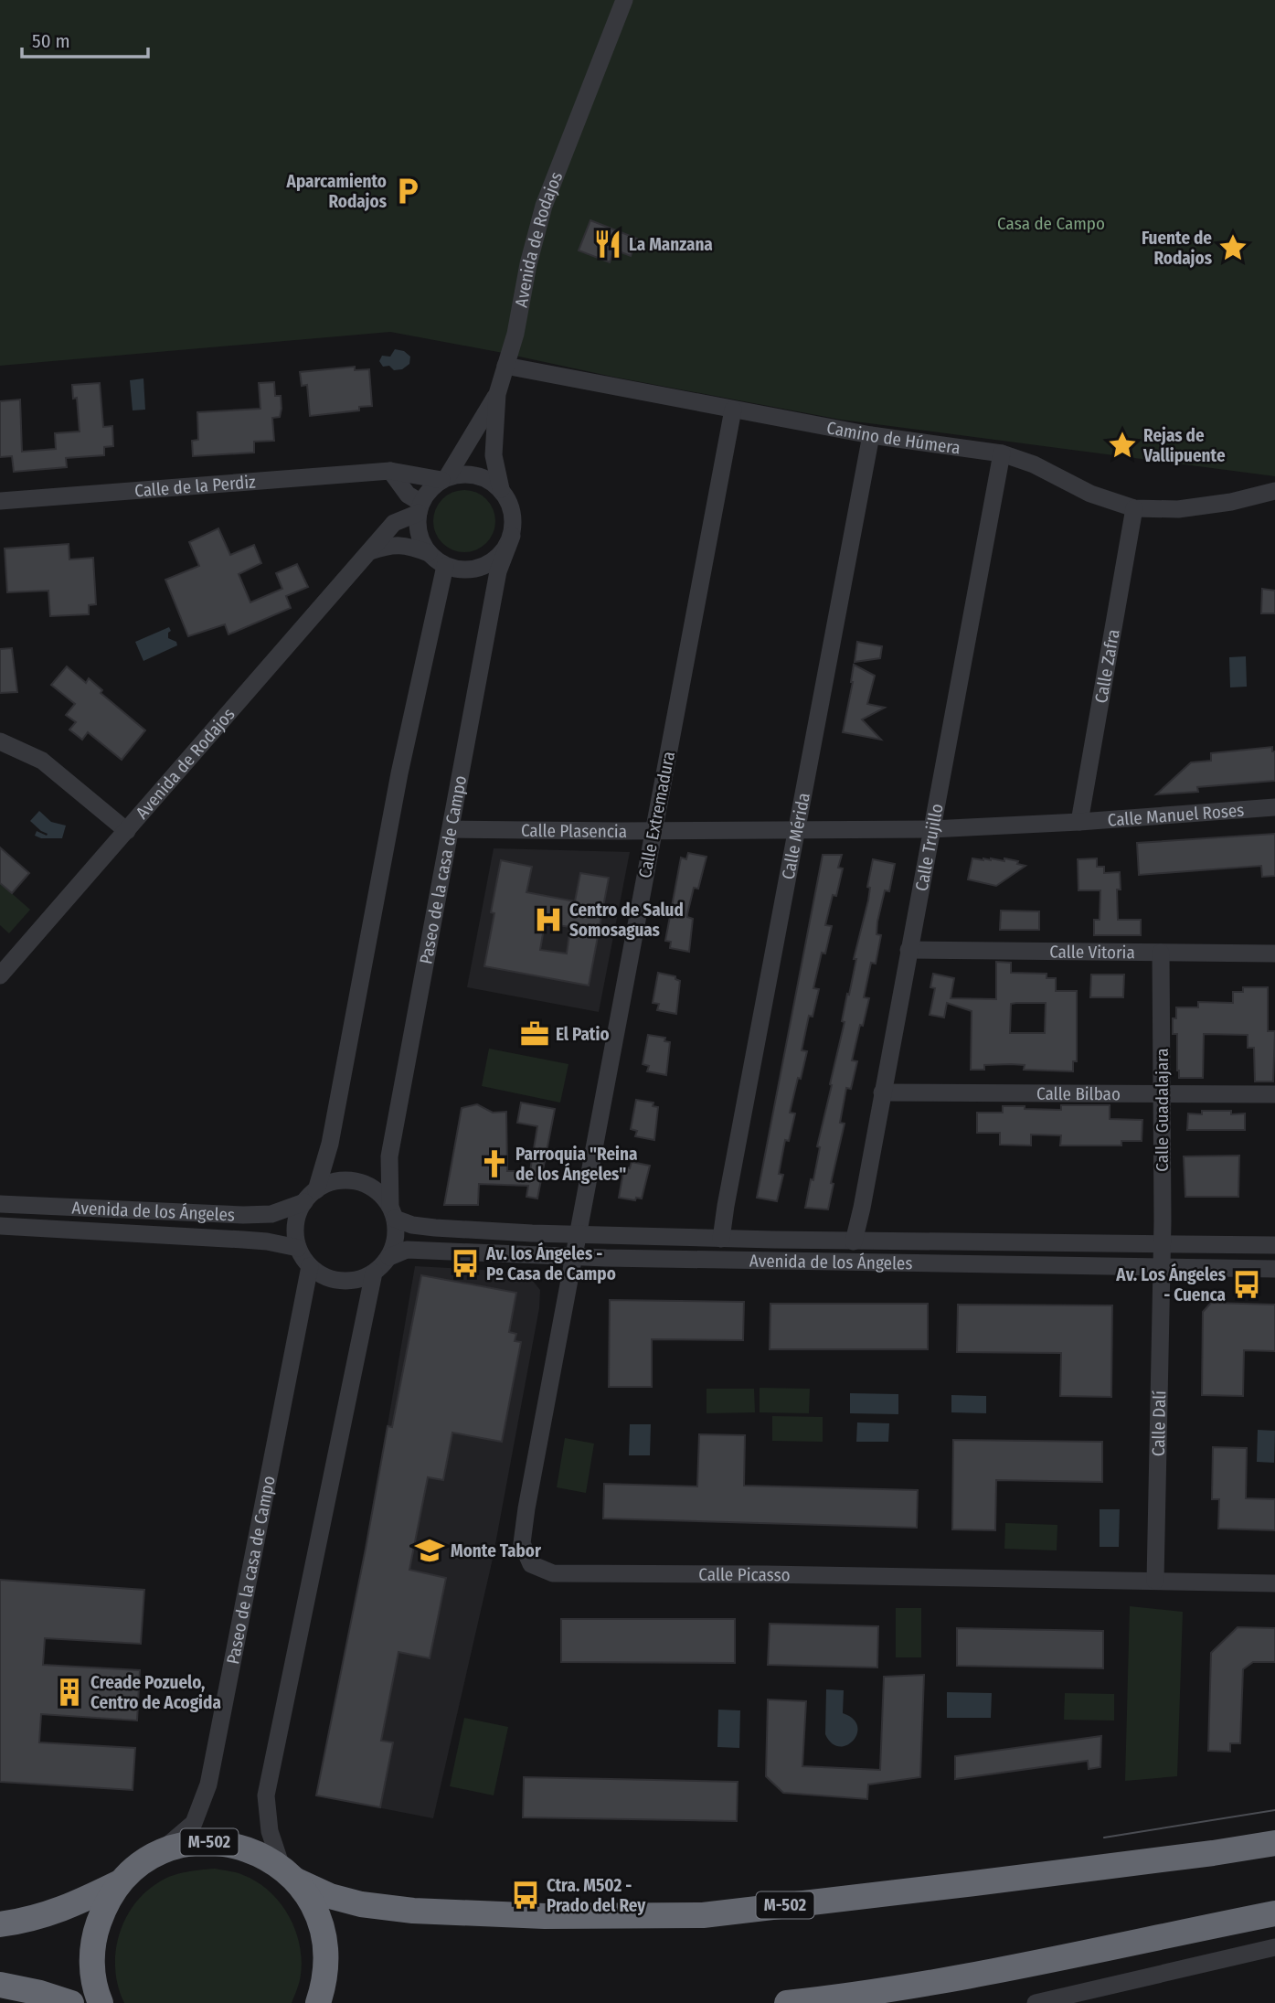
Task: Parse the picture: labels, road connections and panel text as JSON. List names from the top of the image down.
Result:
{
  "streets": {
    "highway": ["M-502"],
    "street": [
      "Avenida de Rodajos",
      "Camino de Húmera",
      "Calle de la Perdiz",
      "Calle Zafra",
      "Calle Extremadura",
      "Calle Manuel Roses",
      "Calle Plasencia",
      "Calle Mérida",
      "Calle Trujillo",
      "Paseo de la casa de Campo",
      "Calle Vitoria",
      "Calle Bilbao",
      "Calle Guadalajara",
      "Avenida de los Ángeles",
      "Calle Dalí",
      "Calle Picasso"
    ]
  },
  "crossings": [
    ["Avenida de Rodajos", "Camino de Húmera"],
    ["Avenida de Rodajos", "Calle de la Perdiz"],
    ["Avenida de Rodajos", "Paseo de la casa de Campo"],
    ["Camino de Húmera", "Calle Zafra"],
    ["Camino de Húmera", "Calle Extremadura"],
    ["Camino de Húmera", "Calle Mérida"],
    ["Camino de Húmera", "Calle Trujillo"],
    ["Calle de la Perdiz", "Paseo de la casa de Campo"],
    ["Calle Zafra", "Calle Manuel Roses"],
    ["Calle Zafra", "Calle Plasencia"],
    ["Calle Extremadura", "Calle Plasencia"],
    ["Calle Extremadura", "Avenida de los Ángeles"],
    ["Calle Extremadura", "Calle Picasso"],
    ["Calle Manuel Roses", "Calle Plasencia"],
    ["Calle Plasencia", "Calle Mérida"],
    ["Calle Plasencia", "Calle Trujillo"],
    ["Calle Plasencia", "Paseo de la casa de Campo"],
    ["Calle Mérida", "Avenida de los Ángeles"],
    ["Calle Trujillo", "Calle Vitoria"],
    ["Calle Trujillo", "Calle Bilbao"],
    ["Calle Trujillo", "Avenida de los Ángeles"],
    ["Paseo de la casa de Campo", "Avenida de los Ángeles"],
    ["Paseo de la casa de Campo", "M-502"],
    ["Calle Vitoria", "Calle Guadalajara"],
    ["Calle Bilbao", "Calle Guadalajara"],
    ["Calle Guadalajara", "Avenida de los Ángeles"],
    ["Calle Guadalajara", "Calle Dalí"],
    ["Avenida de los Ángeles", "Calle Dalí"],
    ["Avenida de los Ángeles", "Calle Picasso"],
    ["Calle Dalí", "Calle Picasso"]
  ],
  "parks": ["Casa de Campo"],
  "places": {
    "parking": ["Aparcamiento Rodajos"],
    "restaurant": ["La Manzana"],
    "place": ["Fuente de Rodajos", "Rejas de Vallipuente"],
    "hospital": ["Centro de Salud Somosaguas"],
    "office": ["El Patio"],
    "church": ["Parroquia \"Reina de los Ángeles\""],
    "bus stop": ["Av. los Ángeles - Pº Casa de Campo", "Av. Los Ángeles - Cuenca", "Ctra. M502 - Prado del Rey"],
    "school or university": ["Monte Tabor"],
    "building": ["Creade Pozuelo, Centro de Acogida"]
  },
  "scale_bar": "50 m"
}
